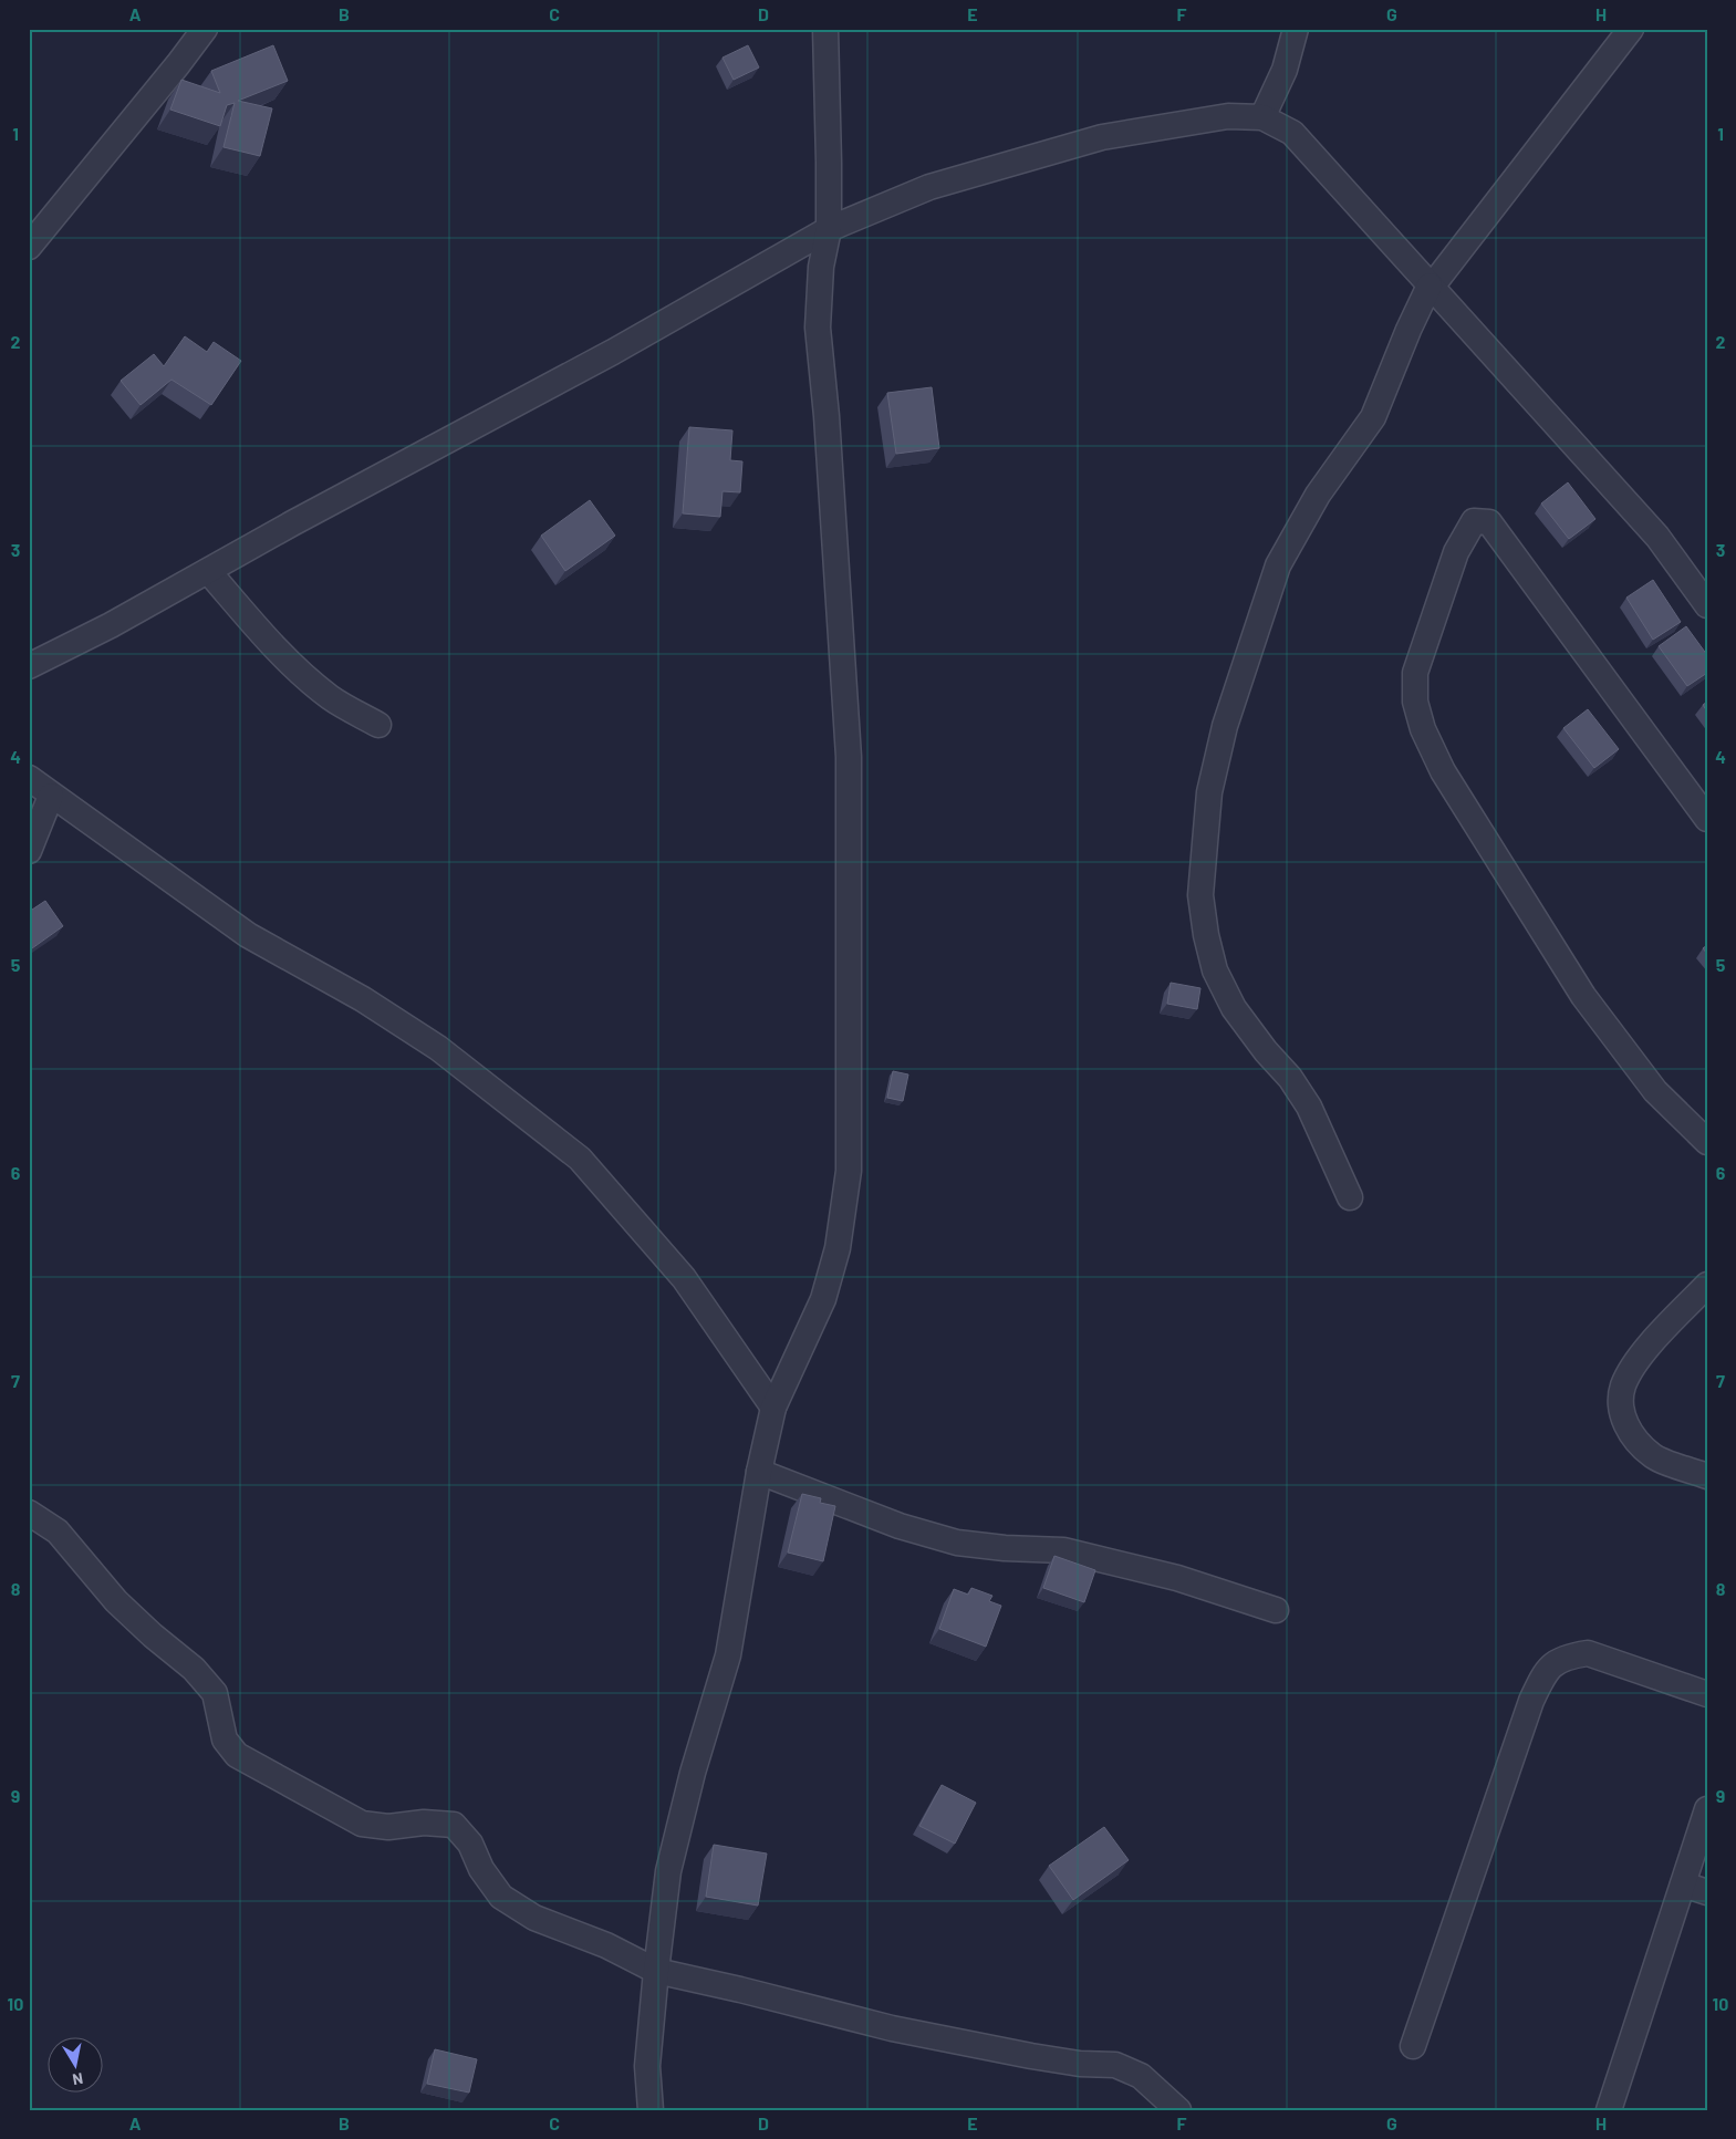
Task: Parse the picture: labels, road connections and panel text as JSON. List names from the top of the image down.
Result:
{
  "north": "bottom",
  "grid": {
    "columns": [
      "A",
      "B",
      "C",
      "D",
      "E",
      "F",
      "G",
      "H"
    ],
    "rows": [
      "1",
      "2",
      "3",
      "4",
      "5",
      "6",
      "7",
      "8",
      "9",
      "10"
    ]
  }
}
